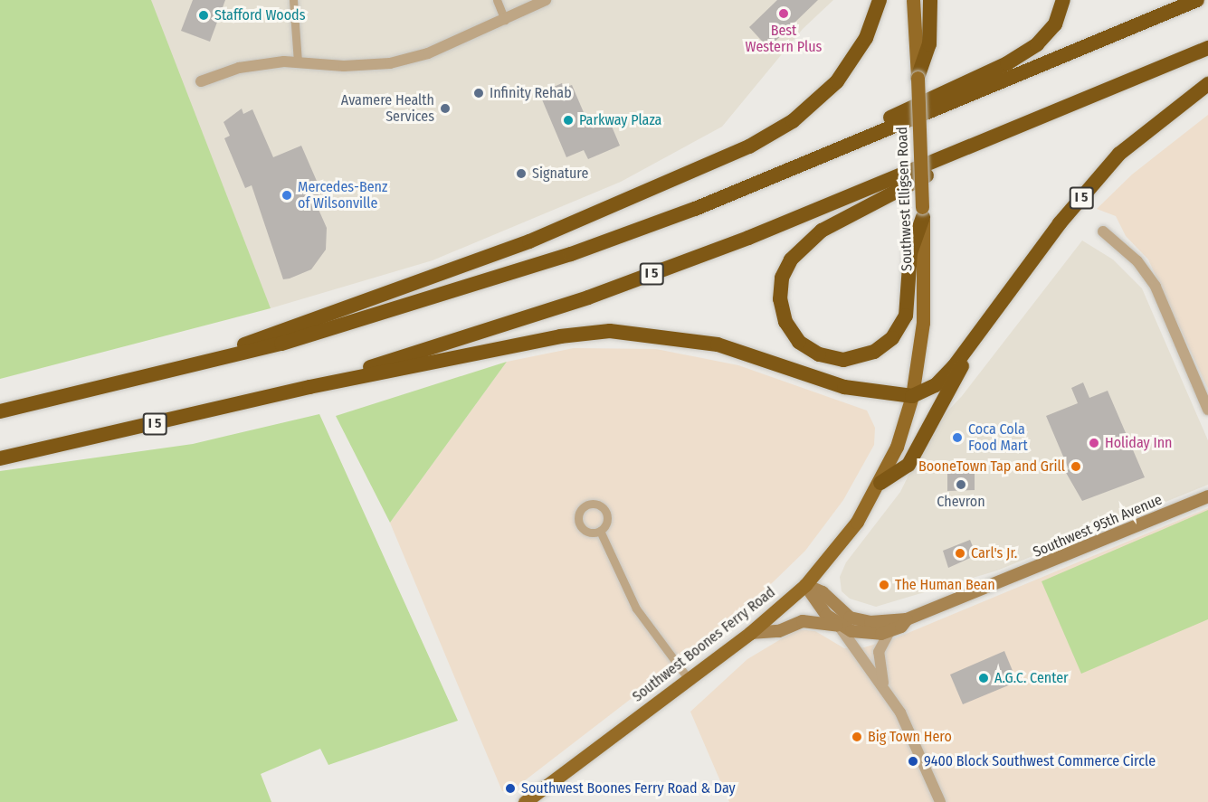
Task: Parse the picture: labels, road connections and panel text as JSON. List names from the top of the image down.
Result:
{
  "streets": {
    "highway": ["I 5"],
    "main road": ["Southwest Elligsen Road", "Southwest 95th Avenue", "Southwest Boones Ferry Road"]
  },
  "crossings": [
    ["I 5", "Southwest Elligsen Road"],
    ["I 5", "Southwest Boones Ferry Road"],
    ["Southwest Elligsen Road", "Southwest Boones Ferry Road"]
  ],
  "places": [
    "Best Western Plus",
    "Stafford Woods",
    "Infinity Rehab",
    "Avamere Health Services",
    "Parkway Plaza",
    "Signature",
    "Mercedes-Benz of Wilsonville",
    "Coca Cola Food Mart",
    "Holiday Inn",
    "BooneTown Tap and Grill",
    "Chevron",
    "Carl's Jr.",
    "The Human Bean",
    "A.G.C. Center",
    "Big Town Hero",
    "9400 Block Southwest Commerce Circle",
    "Southwest Boones Ferry Road & Day"
  ]
}
